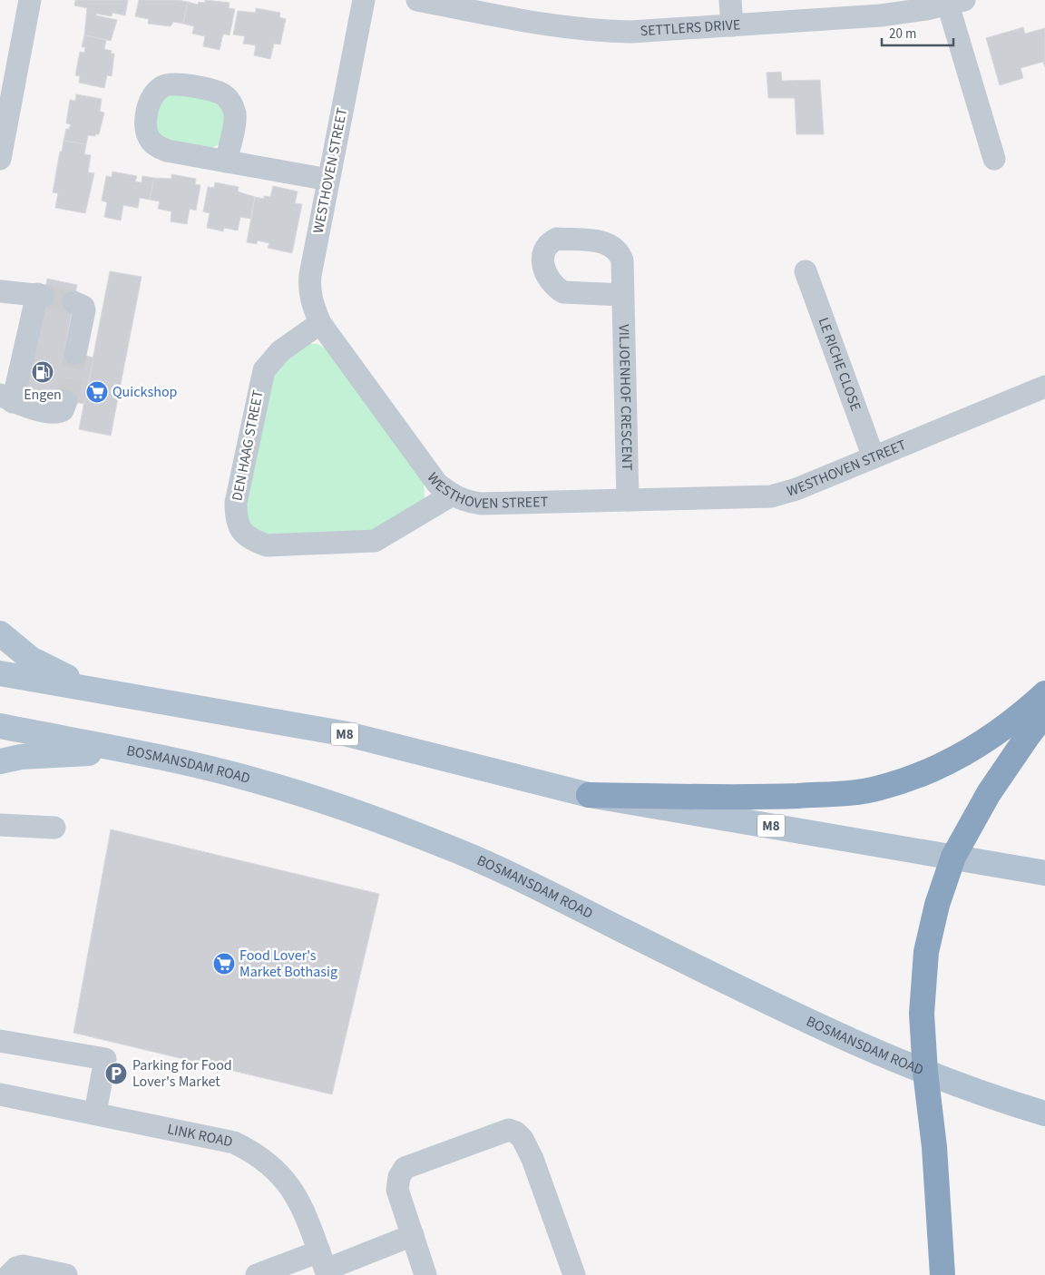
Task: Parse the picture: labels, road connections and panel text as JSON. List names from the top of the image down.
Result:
{
  "streets": {
    "main road": ["M8", "BOSMANSDAM ROAD"],
    "street": [
      "SETTLERS DRIVE",
      "WESTHOVEN STREET",
      "LE RICHE CLOSE",
      "VILJOENHOF CRESCENT",
      "DEN HAAG STREET",
      "LINK ROAD"
    ]
  },
  "crossings": [
    ["WESTHOVEN STREET", "LE RICHE CLOSE"],
    ["WESTHOVEN STREET", "VILJOENHOF CRESCENT"],
    ["WESTHOVEN STREET", "DEN HAAG STREET"]
  ],
  "places": {
    "fuel station": ["Engen"],
    "supermarket": ["Quickshop", "Food Lover's Market Bothasig"],
    "parking": ["Parking for Food Lover's Market"]
  },
  "scale_bar": "20 m"
}
